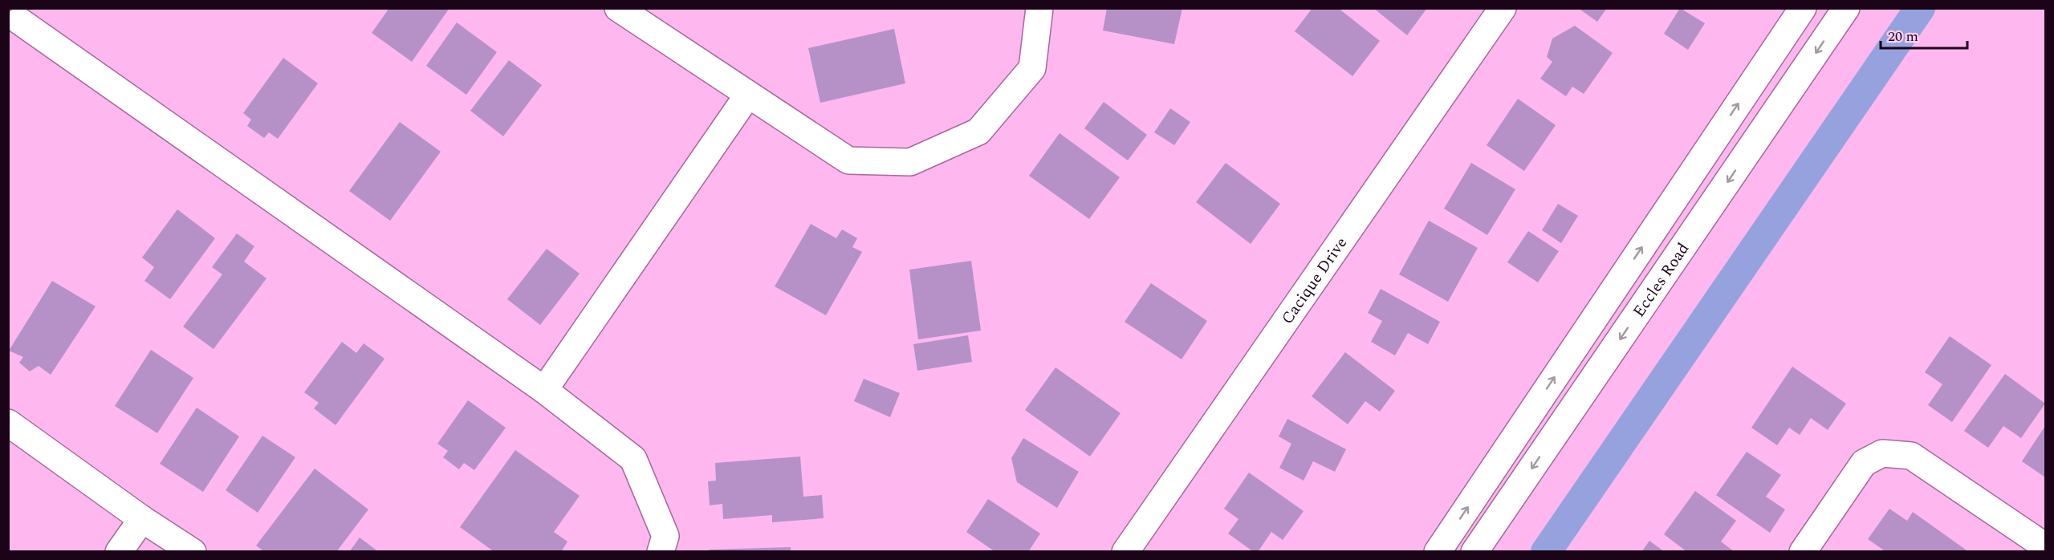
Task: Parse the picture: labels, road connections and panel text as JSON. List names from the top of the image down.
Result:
{
  "streets": {
    "street": ["Cacique Drive", "Eccles Road"]
  },
  "scale_bar": "20 m"
}
